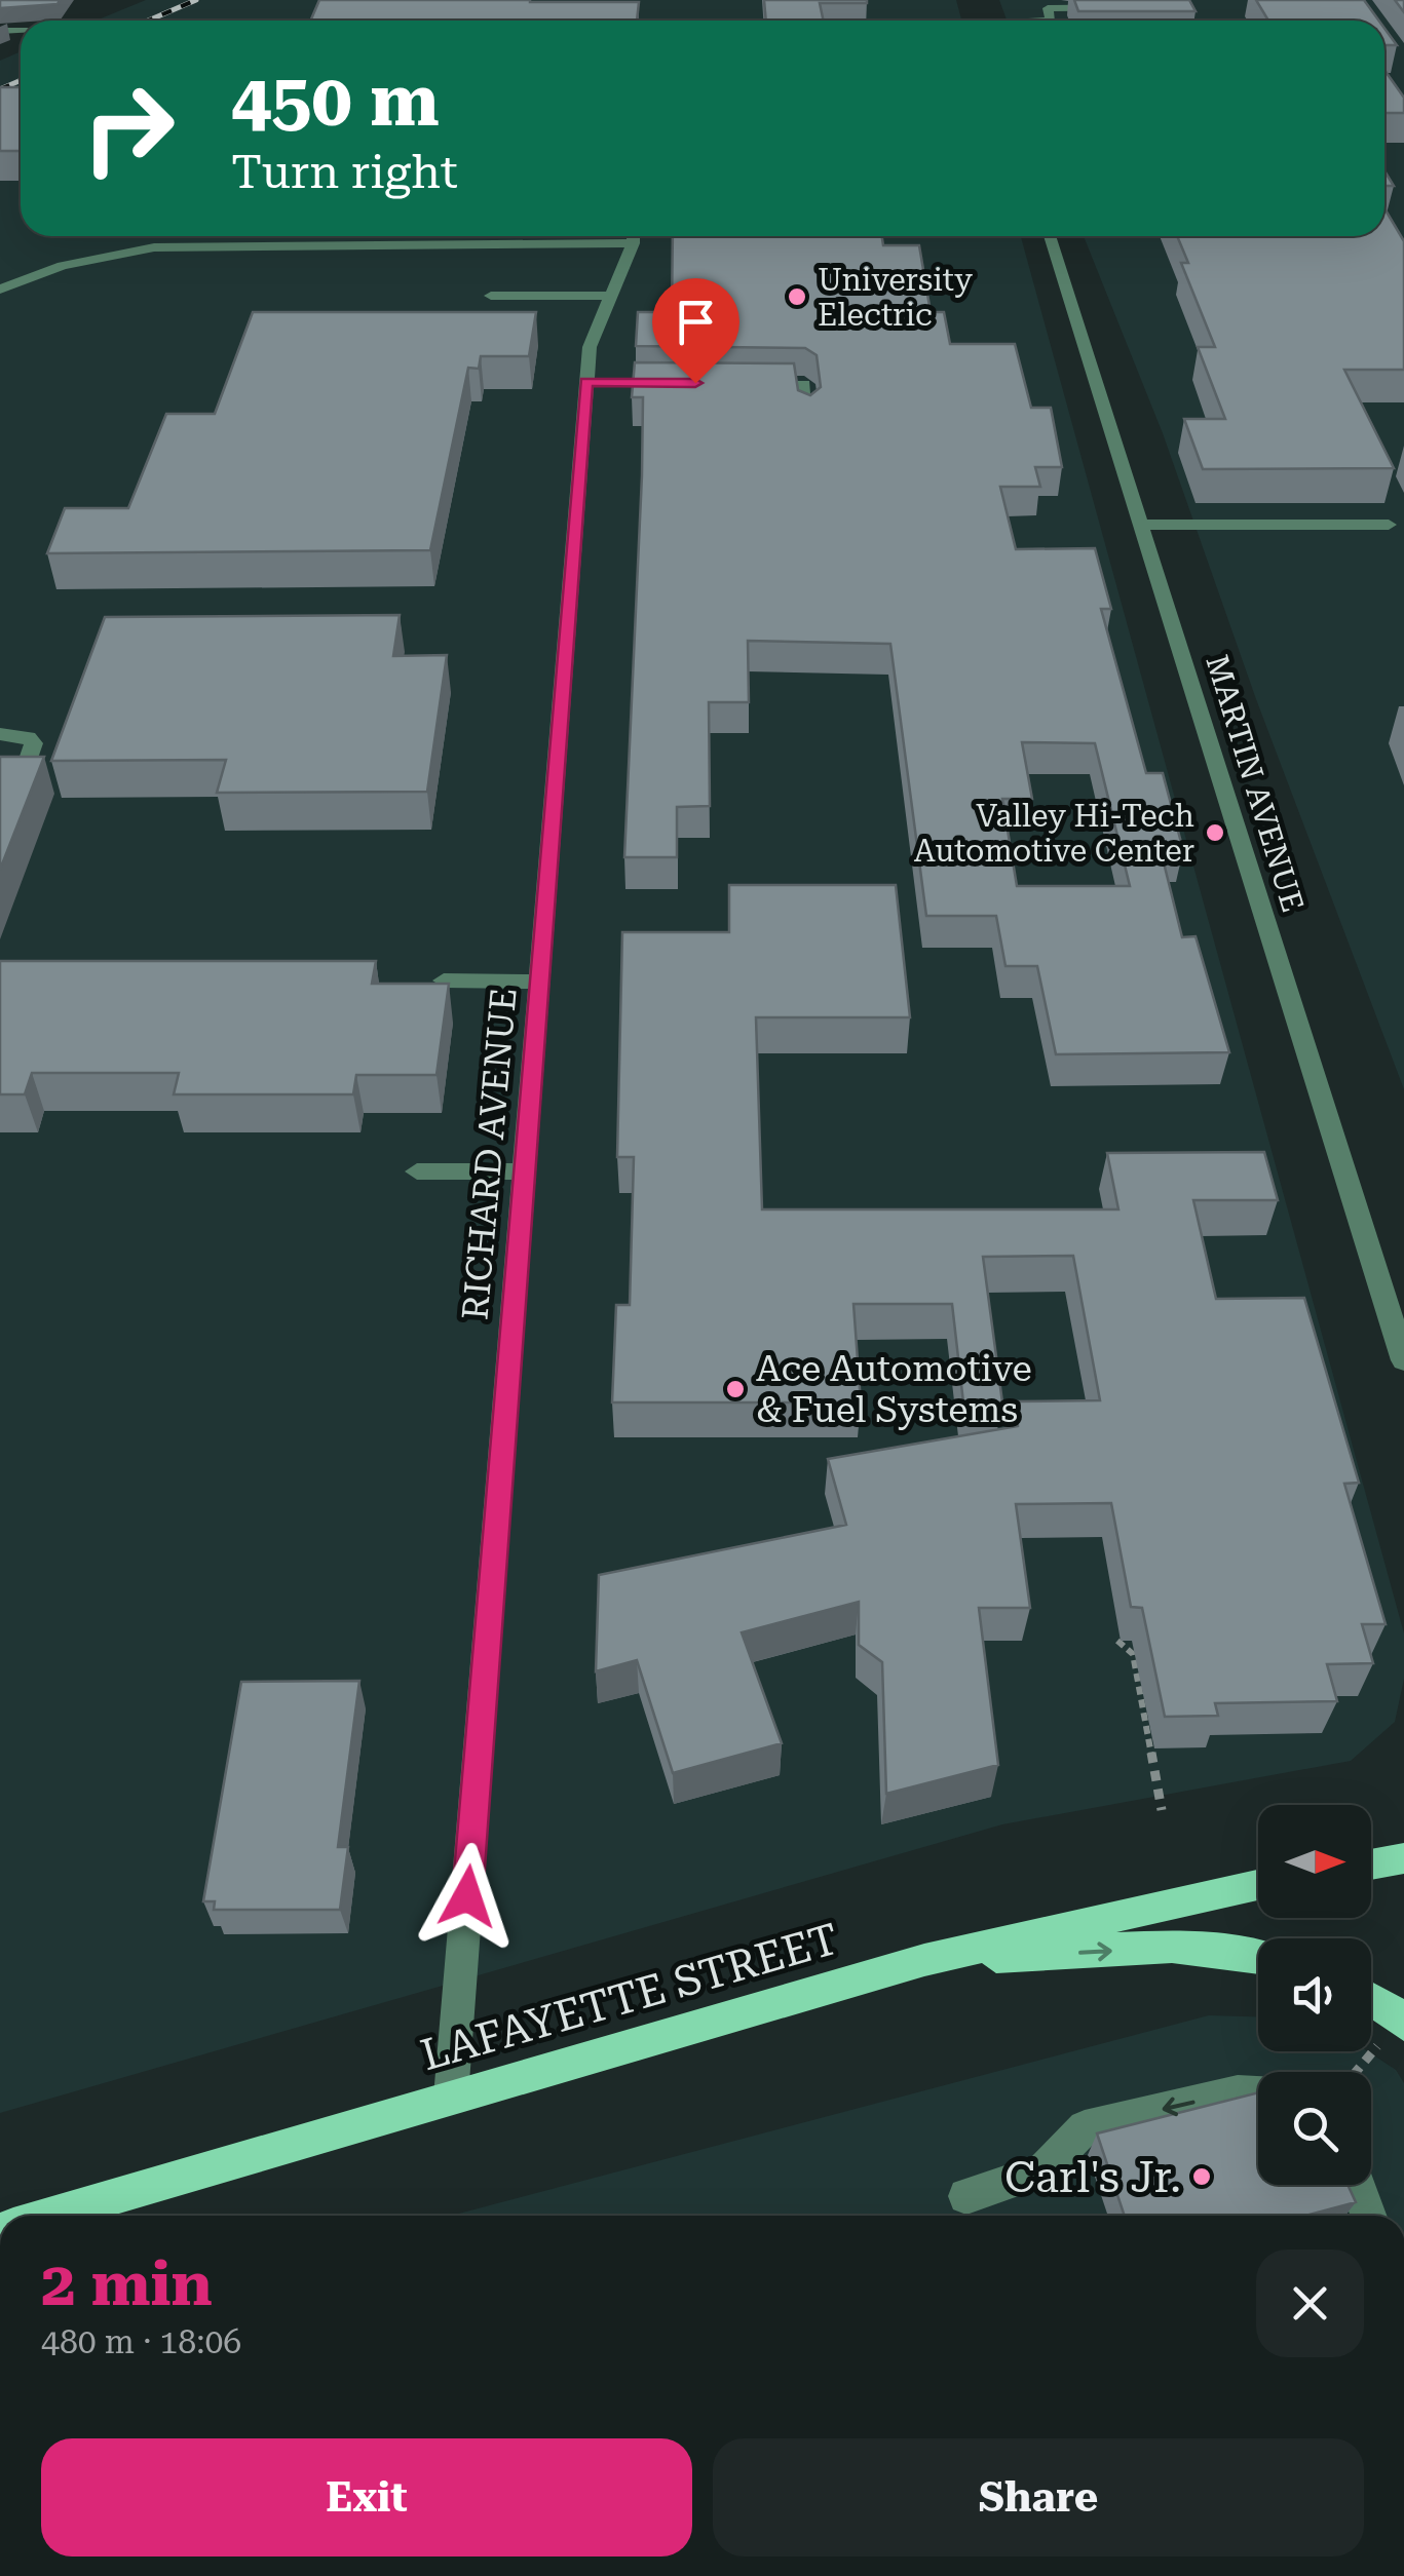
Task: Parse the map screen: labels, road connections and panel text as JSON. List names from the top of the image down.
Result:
{
  "streets": {
    "main road": ["LAFAYETTE STREET"],
    "street": ["MARTIN AVENUE", "RICHARD AVENUE"]
  },
  "crossings": [
    ["RICHARD AVENUE", "LAFAYETTE STREET"]
  ],
  "places": [
    "University Electric",
    "Valley Hi-Tech Automotive Center",
    "Ace Automotive & Fuel Systems",
    "Carl's Jr."
  ],
  "north": "right",
  "page": {
    "turn": ["450 m", "Turn right"],
    "heading": ["2 min", "480 m · 18:06"],
    "buttons": ["Exit", "Share"]
  }
}
